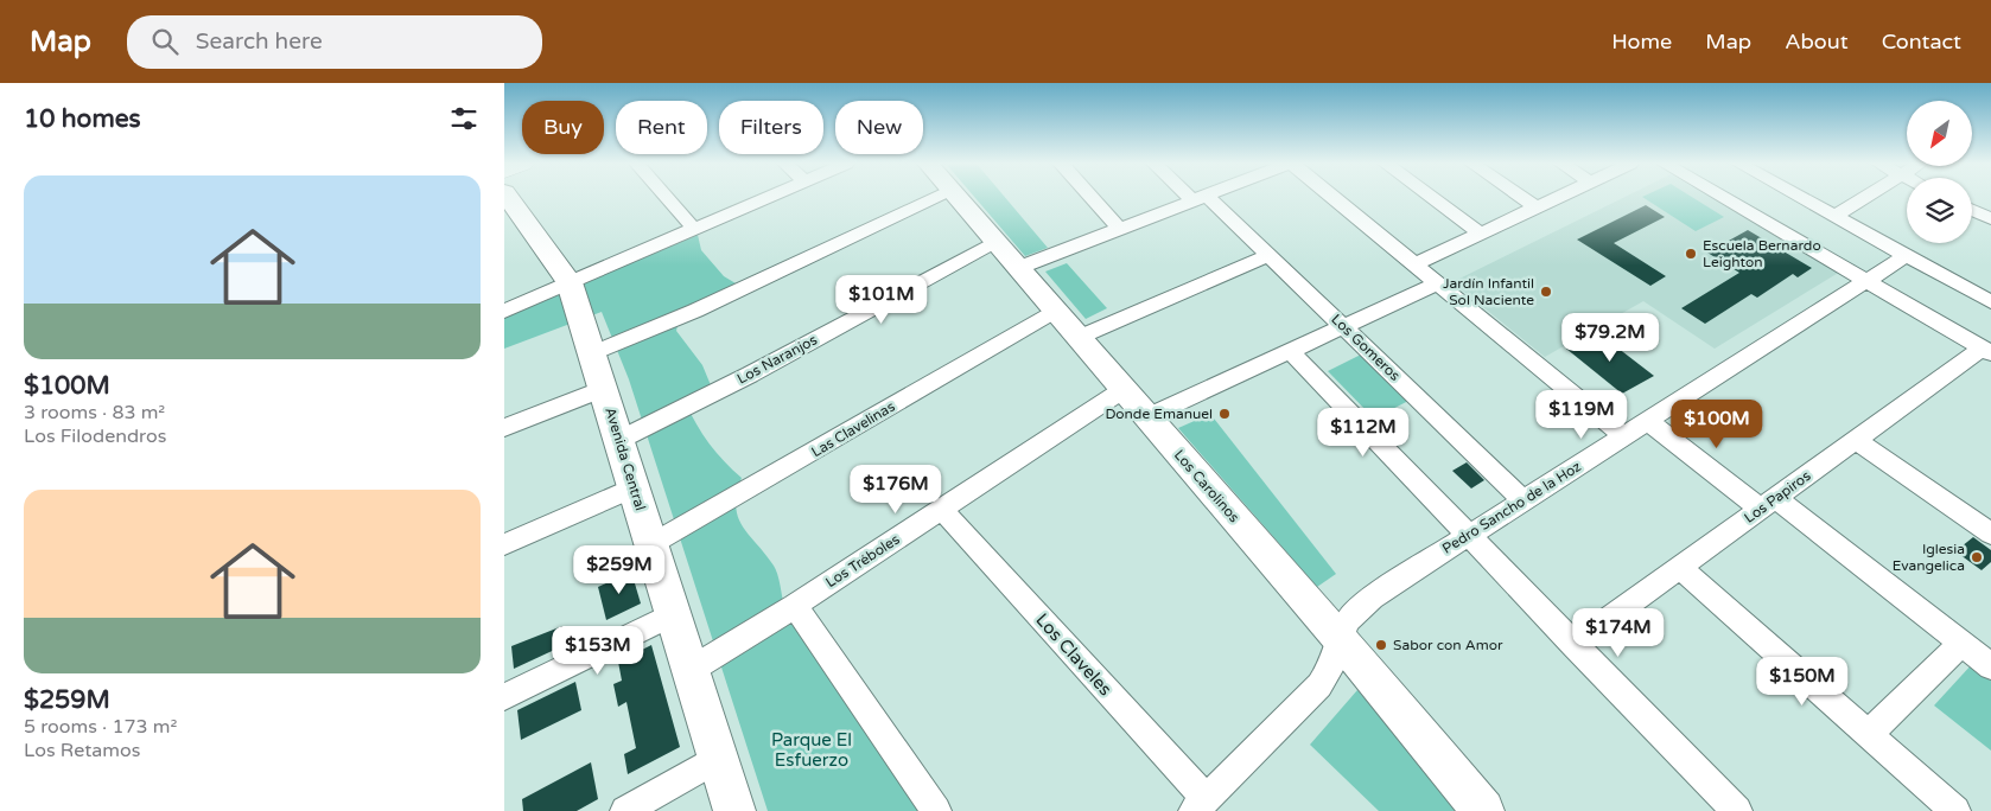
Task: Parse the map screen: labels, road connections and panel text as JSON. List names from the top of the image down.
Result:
{
  "streets": {
    "street": [
      "Los Gomeros",
      "Los Naranjos",
      "Las Clavelinas",
      "Avenida Central",
      "Los Carolinos",
      "Los Papiros",
      "Pedro Sancho de la Hoz",
      "Los Tréboles",
      "Los Claveles"
    ]
  },
  "crossings": [
    ["Los Gomeros", "Pedro Sancho de la Hoz"],
    ["Los Naranjos", "Avenida Central"],
    ["Los Naranjos", "Los Carolinos"],
    ["Las Clavelinas", "Avenida Central"],
    ["Las Clavelinas", "Los Carolinos"],
    ["Avenida Central", "Los Tréboles"],
    ["Los Carolinos", "Pedro Sancho de la Hoz"],
    ["Los Carolinos", "Los Tréboles"],
    ["Pedro Sancho de la Hoz", "Los Claveles"],
    ["Los Tréboles", "Los Claveles"]
  ],
  "parks": ["Parque El Esfuerzo"],
  "places": [
    "Escuela Bernardo Leighton",
    "Jardín Infantil Sol Naciente",
    "Donde Emanuel",
    "Iglesia Evangelica",
    "Sabor con Amor"
  ],
  "north": "bottom left",
  "page": {
    "header": "Map",
    "search": "Search here",
    "nav": [
      "Home",
      "Map",
      "About",
      "Contact"
    ],
    "heading": "10 homes",
    "chip": [
      "Buy",
      "Rent",
      "Filters",
      "New"
    ],
    "list": [
      {
        "name": "$100M",
        "note": "3 rooms · 83 m² · Los Filodendros"
      },
      {
        "name": "$259M",
        "note": "5 rooms · 173 m² · Los Retamos"
      }
    ],
    "price": [
      "$101M",
      "$79.2M",
      "$119M",
      "$100M",
      "$112M",
      "$176M",
      "$259M",
      "$174M",
      "$153M",
      "$150M"
    ]
  }
}
